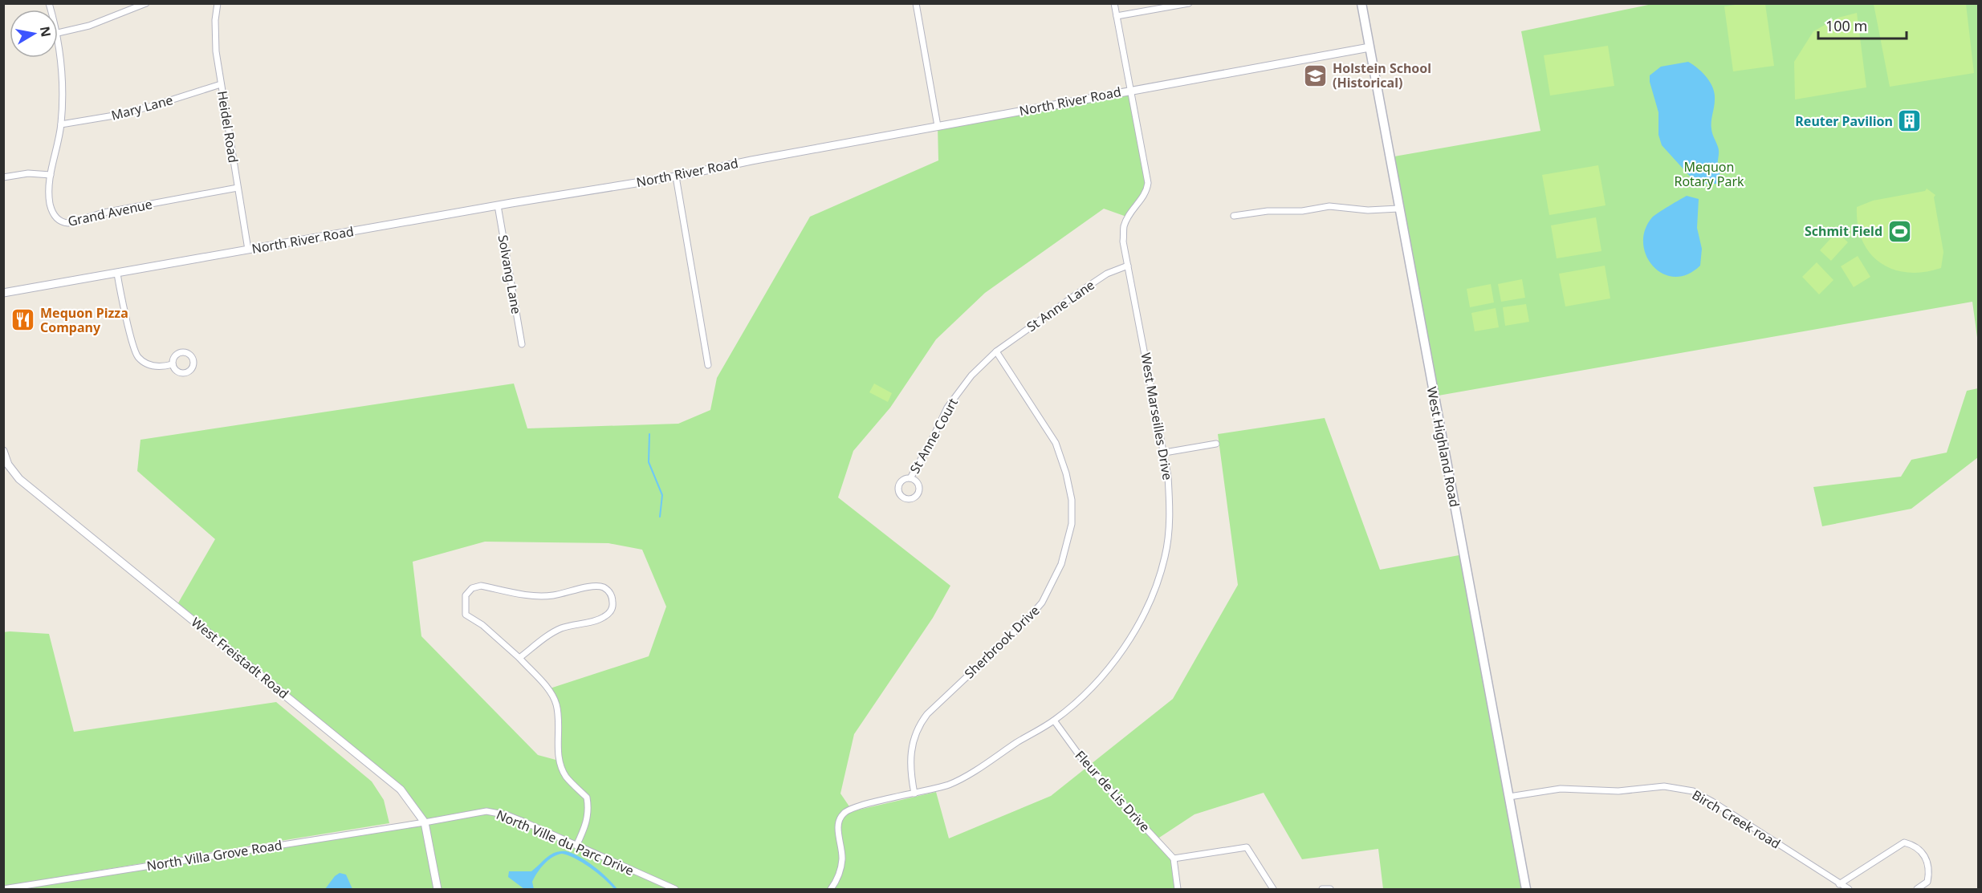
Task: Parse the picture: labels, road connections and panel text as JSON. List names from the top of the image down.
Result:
{
  "streets": {
    "main road": ["West Highland Road"],
    "street": [
      "North River Road",
      "Mary Lane",
      "Heidel Road",
      "Grand Avenue",
      "Solvang Lane",
      "St Anne Lane",
      "West Marseilles Drive",
      "St Anne Court",
      "Sherbrook Drive",
      "West Freistadt Road",
      "Fleur de Lis Drive",
      "Birch Creek road",
      "North Ville du Parc Drive",
      "North Villa Grove Road"
    ]
  },
  "crossings": [
    ["North River Road", "Heidel Road"],
    ["North River Road", "Solvang Lane"],
    ["North River Road", "West Marseilles Drive"],
    ["North River Road", "West Highland Road"],
    ["Mary Lane", "Heidel Road"],
    ["Mary Lane", "Grand Avenue"],
    ["Heidel Road", "Grand Avenue"],
    ["St Anne Lane", "West Marseilles Drive"],
    ["St Anne Lane", "St Anne Court"],
    ["St Anne Lane", "Sherbrook Drive"],
    ["West Marseilles Drive", "Sherbrook Drive"],
    ["West Marseilles Drive", "Fleur de Lis Drive"],
    ["St Anne Court", "Sherbrook Drive"],
    ["West Highland Road", "Birch Creek road"],
    ["West Freistadt Road", "North Ville du Parc Drive"],
    ["West Freistadt Road", "North Villa Grove Road"],
    ["North Ville du Parc Drive", "North Villa Grove Road"]
  ],
  "parks": ["Mequon Rotary Park"],
  "places": {
    "school or university": ["Holstein School (Historical)"],
    "building": ["Reuter Pavilion"],
    "sports": ["Schmit Field"],
    "restaurant": ["Mequon Pizza Company"]
  },
  "scale_bar": "100 m",
  "north": "right"
}
